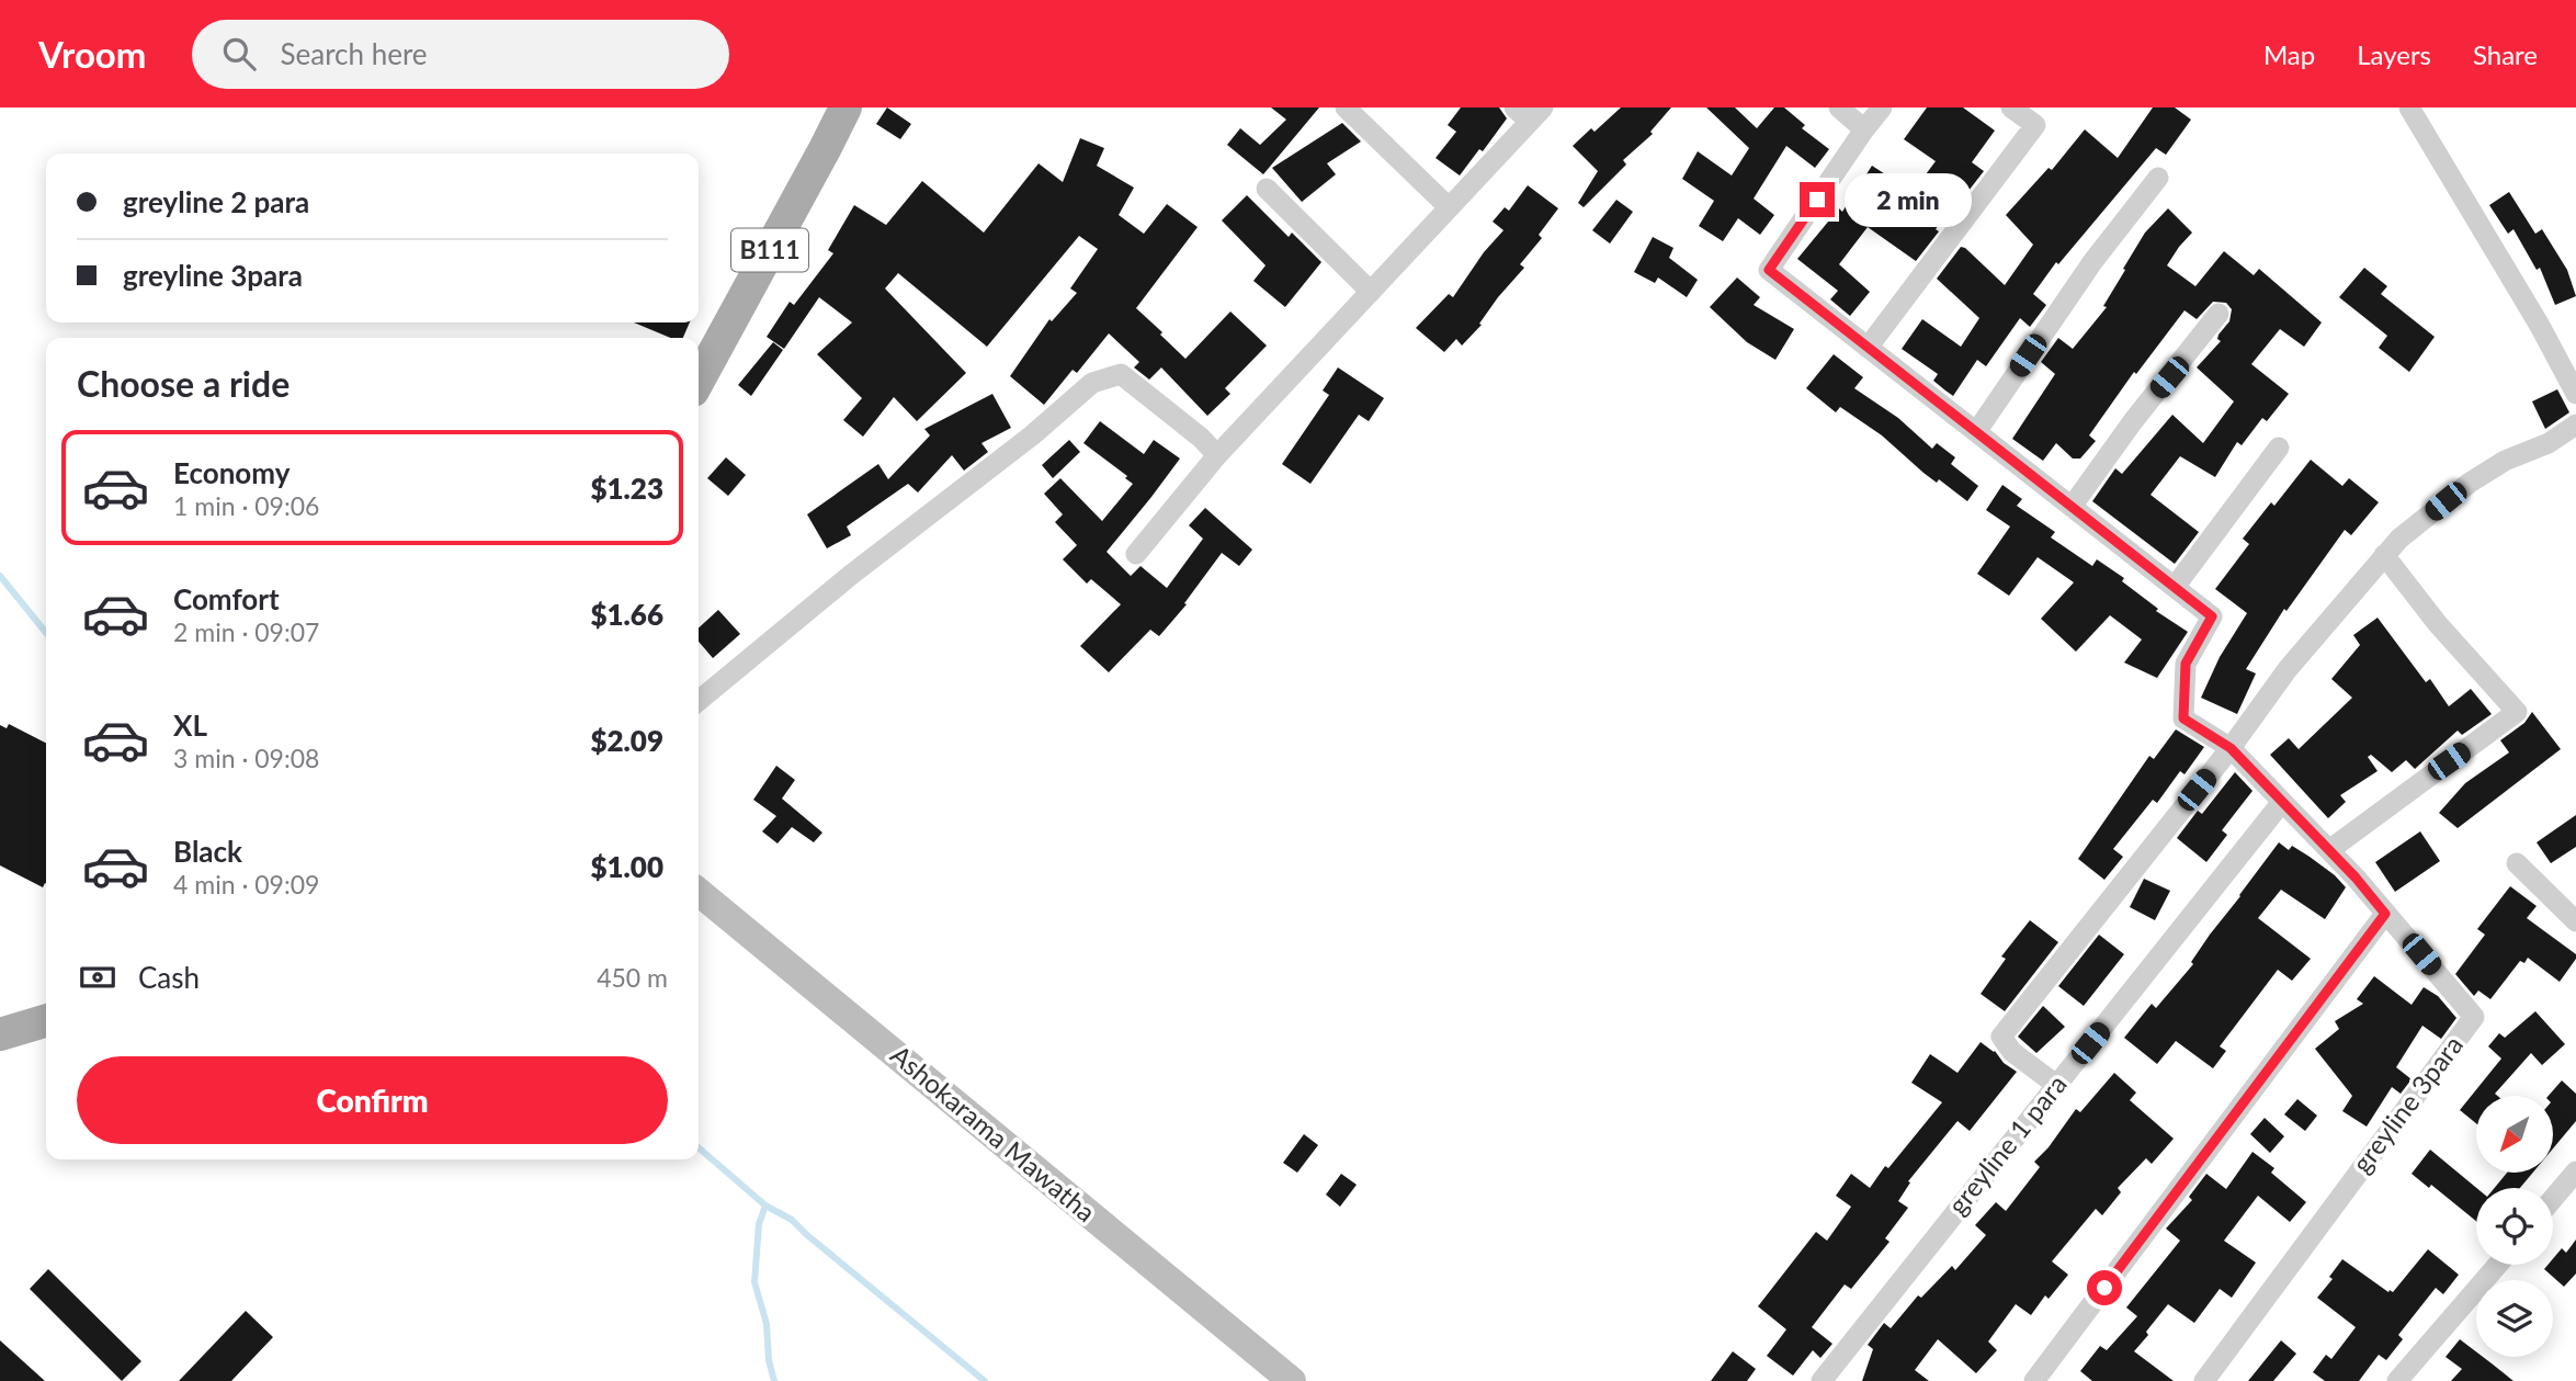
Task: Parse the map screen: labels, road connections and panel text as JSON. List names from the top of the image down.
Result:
{
  "streets": {
    "main road": ["B111"],
    "street": ["greyline 3para", "Ashokarama Mawatha", "greyline 1 para"]
  },
  "crossings": [
    ["greyline 3para", "greyline 1 para"]
  ],
  "north": "bottom left",
  "page": {
    "header": "Vroom",
    "search": "Search here",
    "nav": ["Map", "Layers", "Share"],
    "banner": ["greyline 2 para", "greyline 3para"],
    "bubble": "2 min",
    "heading": "Choose a ride",
    "list": [
      {
        "name": "Economy",
        "note": "1 min · 09:06",
        "value": "$1.23"
      },
      {
        "name": "Comfort",
        "note": "2 min · 09:07",
        "value": "$1.66"
      },
      {
        "name": "XL",
        "note": "3 min · 09:08",
        "value": "$2.09"
      },
      {
        "name": "Black",
        "note": "4 min · 09:09",
        "value": "$1.00"
      }
    ],
    "pay": ["Cash", "450 m"],
    "buttons": "Confirm"
  }
}
